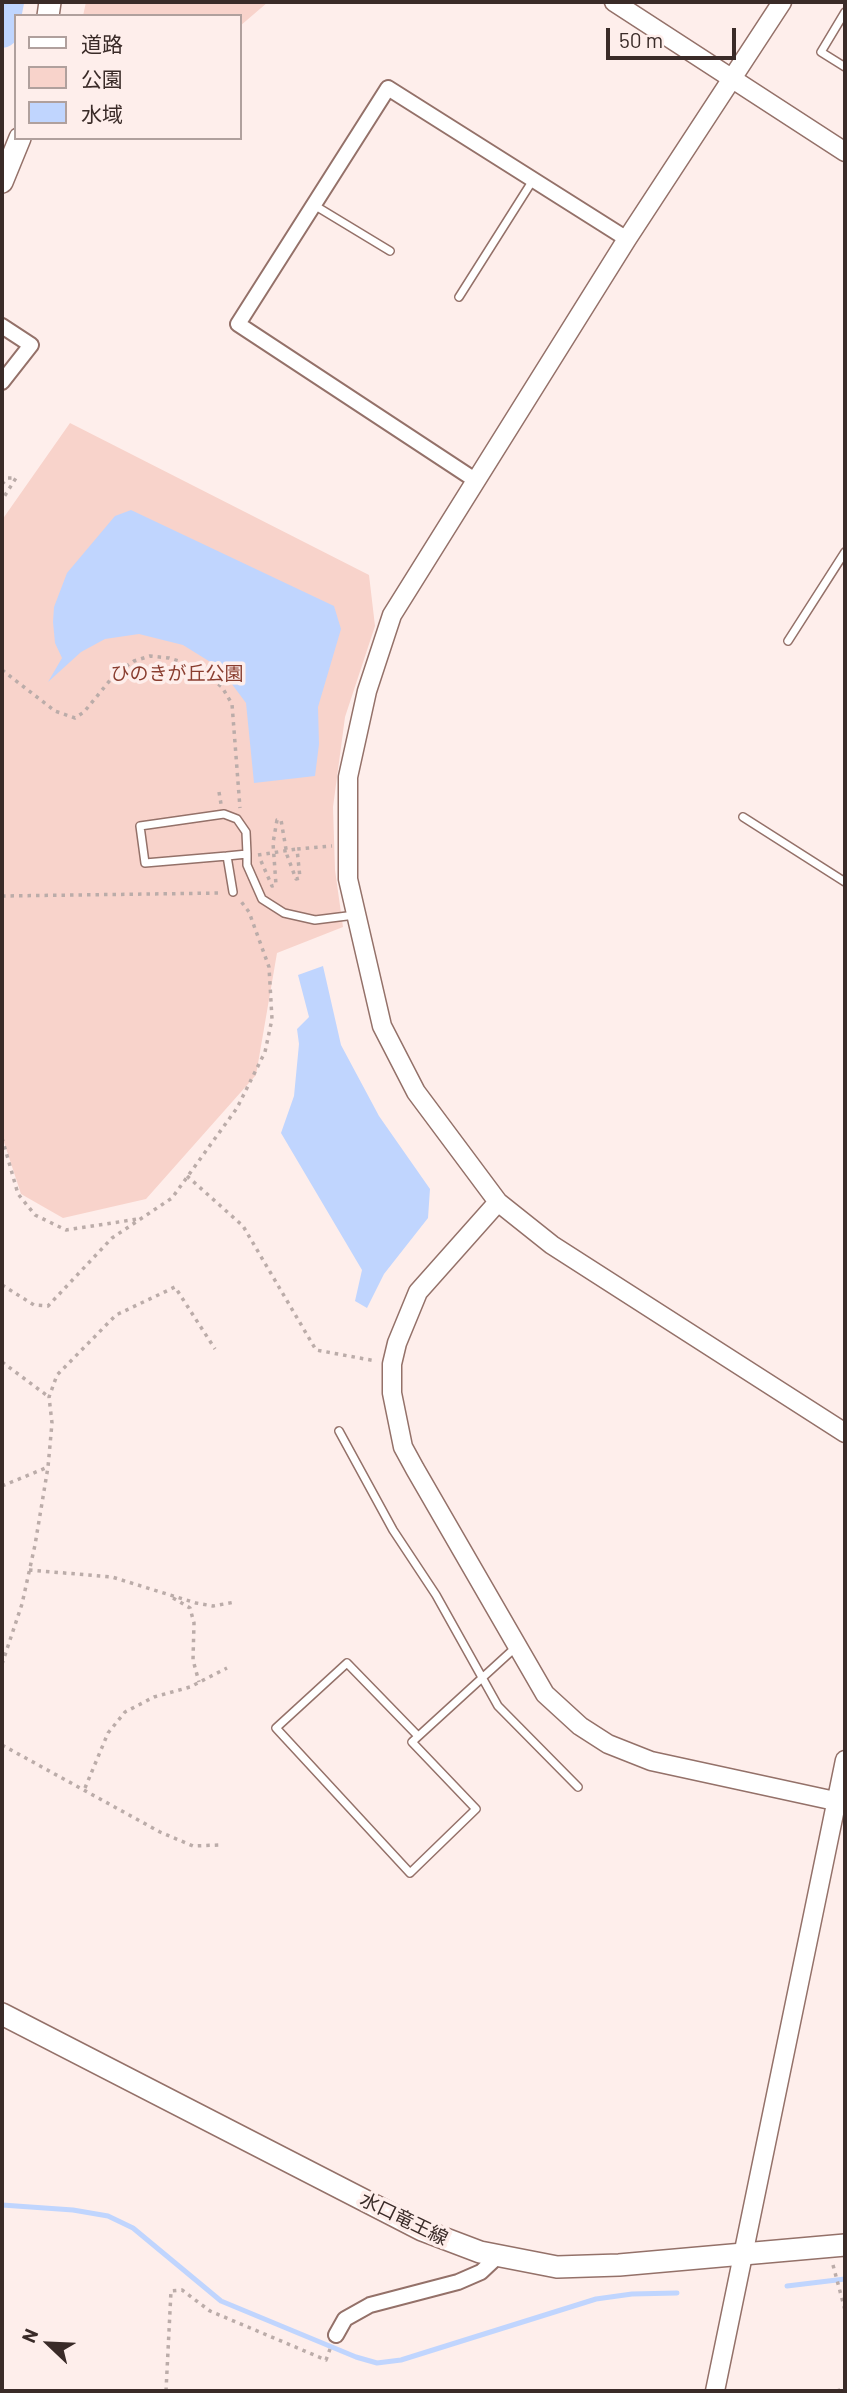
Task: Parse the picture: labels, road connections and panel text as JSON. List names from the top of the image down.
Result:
{
  "streets": {
    "main road": ["水口竜王線"]
  },
  "parks": ["ひのきが丘公園"],
  "legend": ["道路", "公園", "水域"],
  "scale_bar": "50 m",
  "north": "top left"
}
